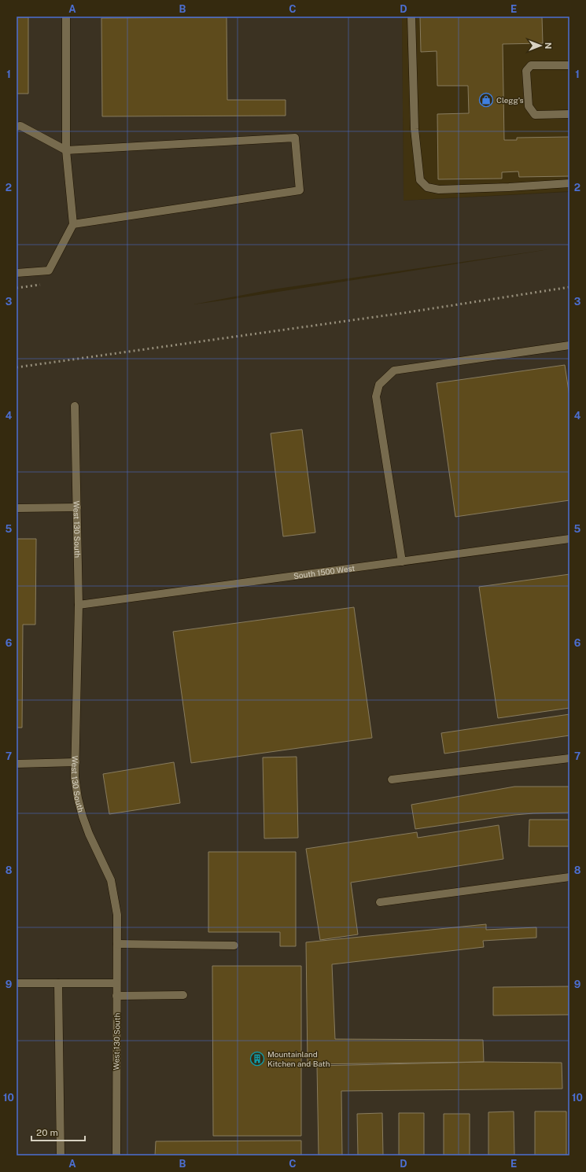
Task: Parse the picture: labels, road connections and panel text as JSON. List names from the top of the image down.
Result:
{
  "streets": {
    "street": ["West 130 South", "South 1500 West"]
  },
  "crossings": [
    ["West 130 South", "South 1500 West"]
  ],
  "places": {
    "shop": ["Clegg's"],
    "building": ["Mountainland Kitchen and Bath"]
  },
  "scale_bar": "20 m",
  "north": "right",
  "grid": {
    "columns": [
      "A",
      "B",
      "C",
      "D",
      "E"
    ],
    "rows": [
      "1",
      "2",
      "3",
      "4",
      "5",
      "6",
      "7",
      "8",
      "9",
      "10"
    ]
  }
}
